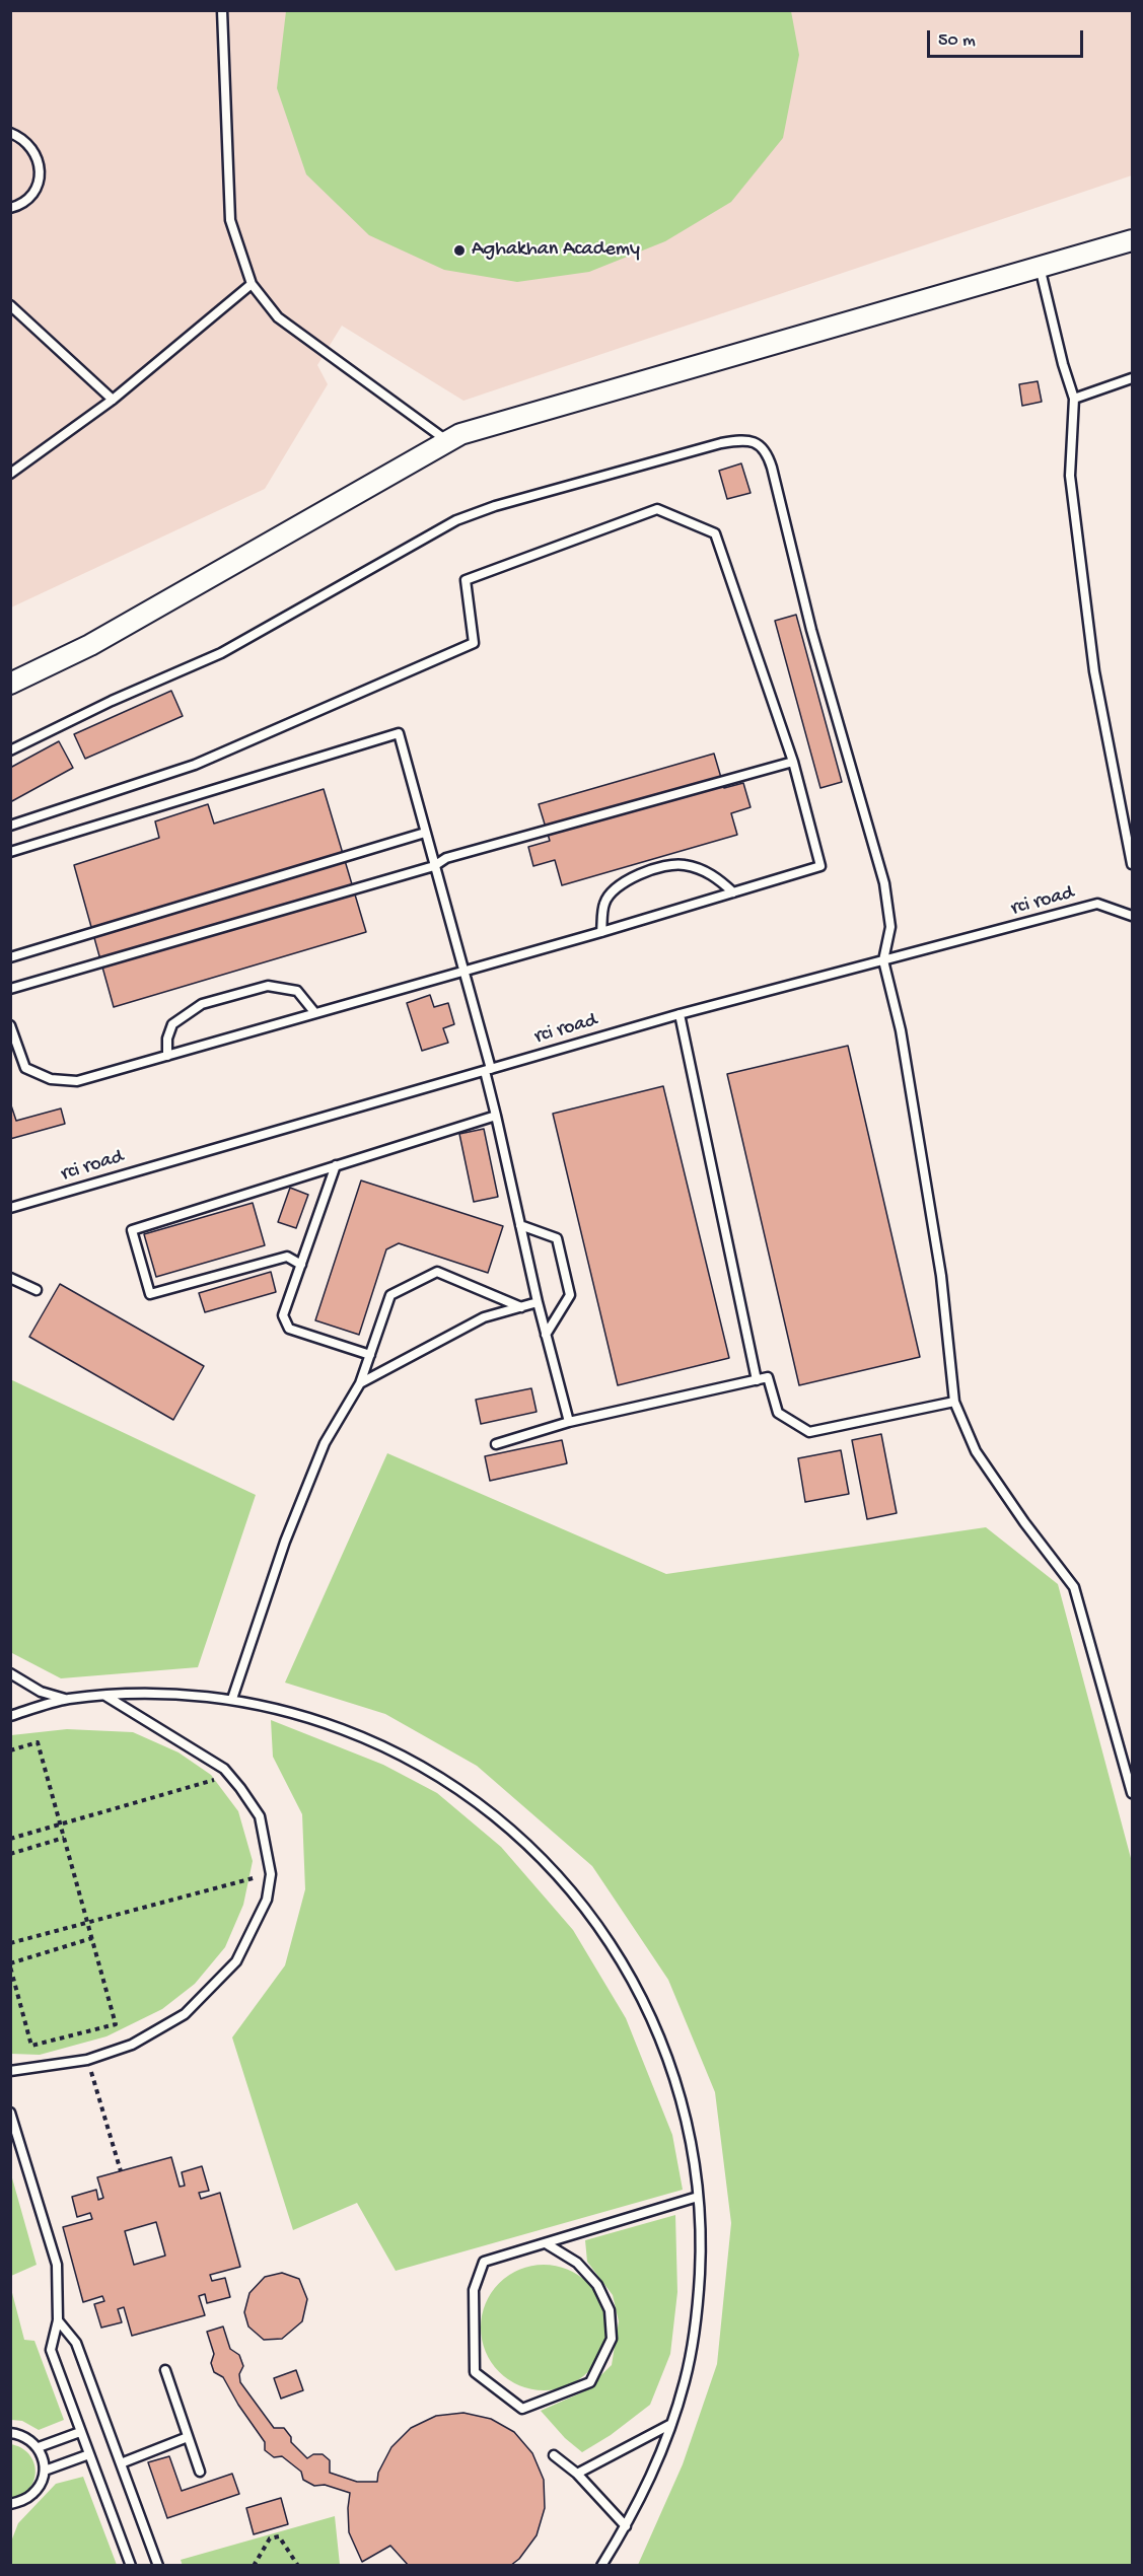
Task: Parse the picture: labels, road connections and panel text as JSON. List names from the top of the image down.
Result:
{
  "streets": {
    "lane": ["rci road"]
  },
  "places": ["Aghakhan Academy"],
  "scale_bar": "50 m"
}
